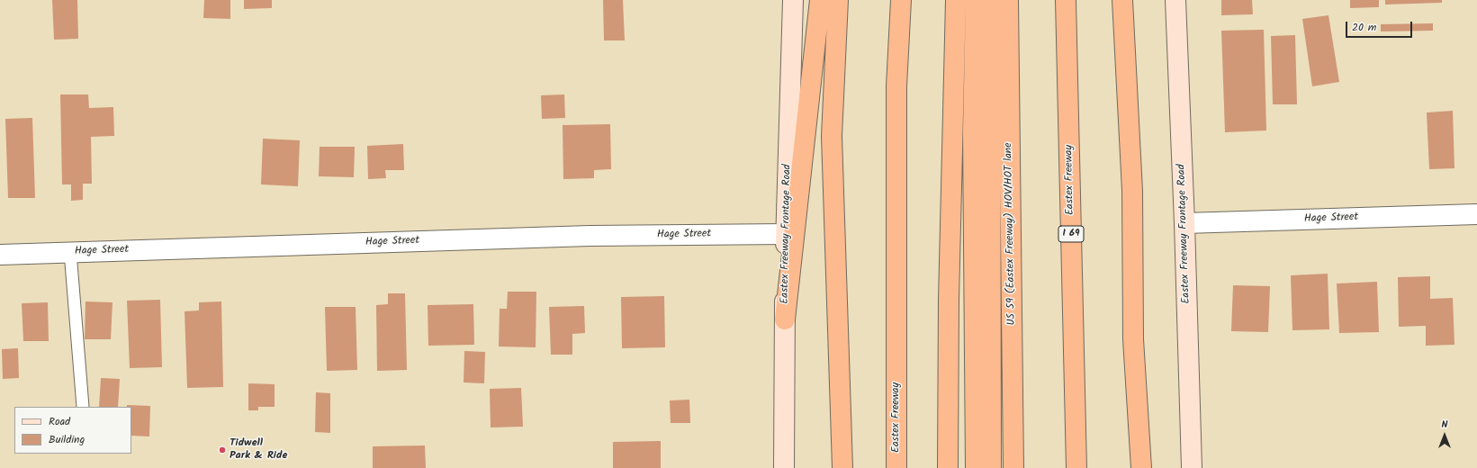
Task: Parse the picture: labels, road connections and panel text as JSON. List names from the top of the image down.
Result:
{
  "streets": {
    "highway": ["Eastex Freeway", "US 59 (Eastex Freeway) HOV/HOT lane", "I 69"],
    "main road": ["Eastex Freeway Frontage Road"],
    "street": ["Hage Street"]
  },
  "crossings": [
    ["Hage Street", "Eastex Freeway Frontage Road"]
  ],
  "places": ["Tidwell Park & Ride"],
  "legend": ["Road", "Building"],
  "scale_bar": "20 m",
  "north": "top"
}
